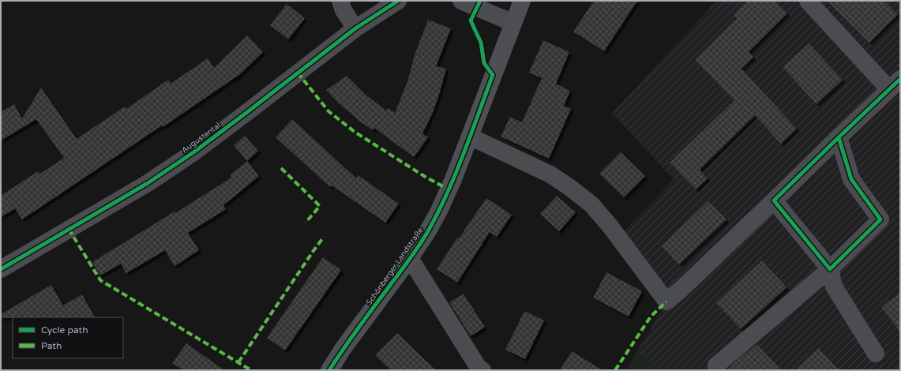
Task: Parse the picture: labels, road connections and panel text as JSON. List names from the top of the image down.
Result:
{
  "streets": {
    "main road": ["Schönberger Landstraße"],
    "street": ["Augustental"]
  },
  "legend": ["Cycle path", "Path"]
}
